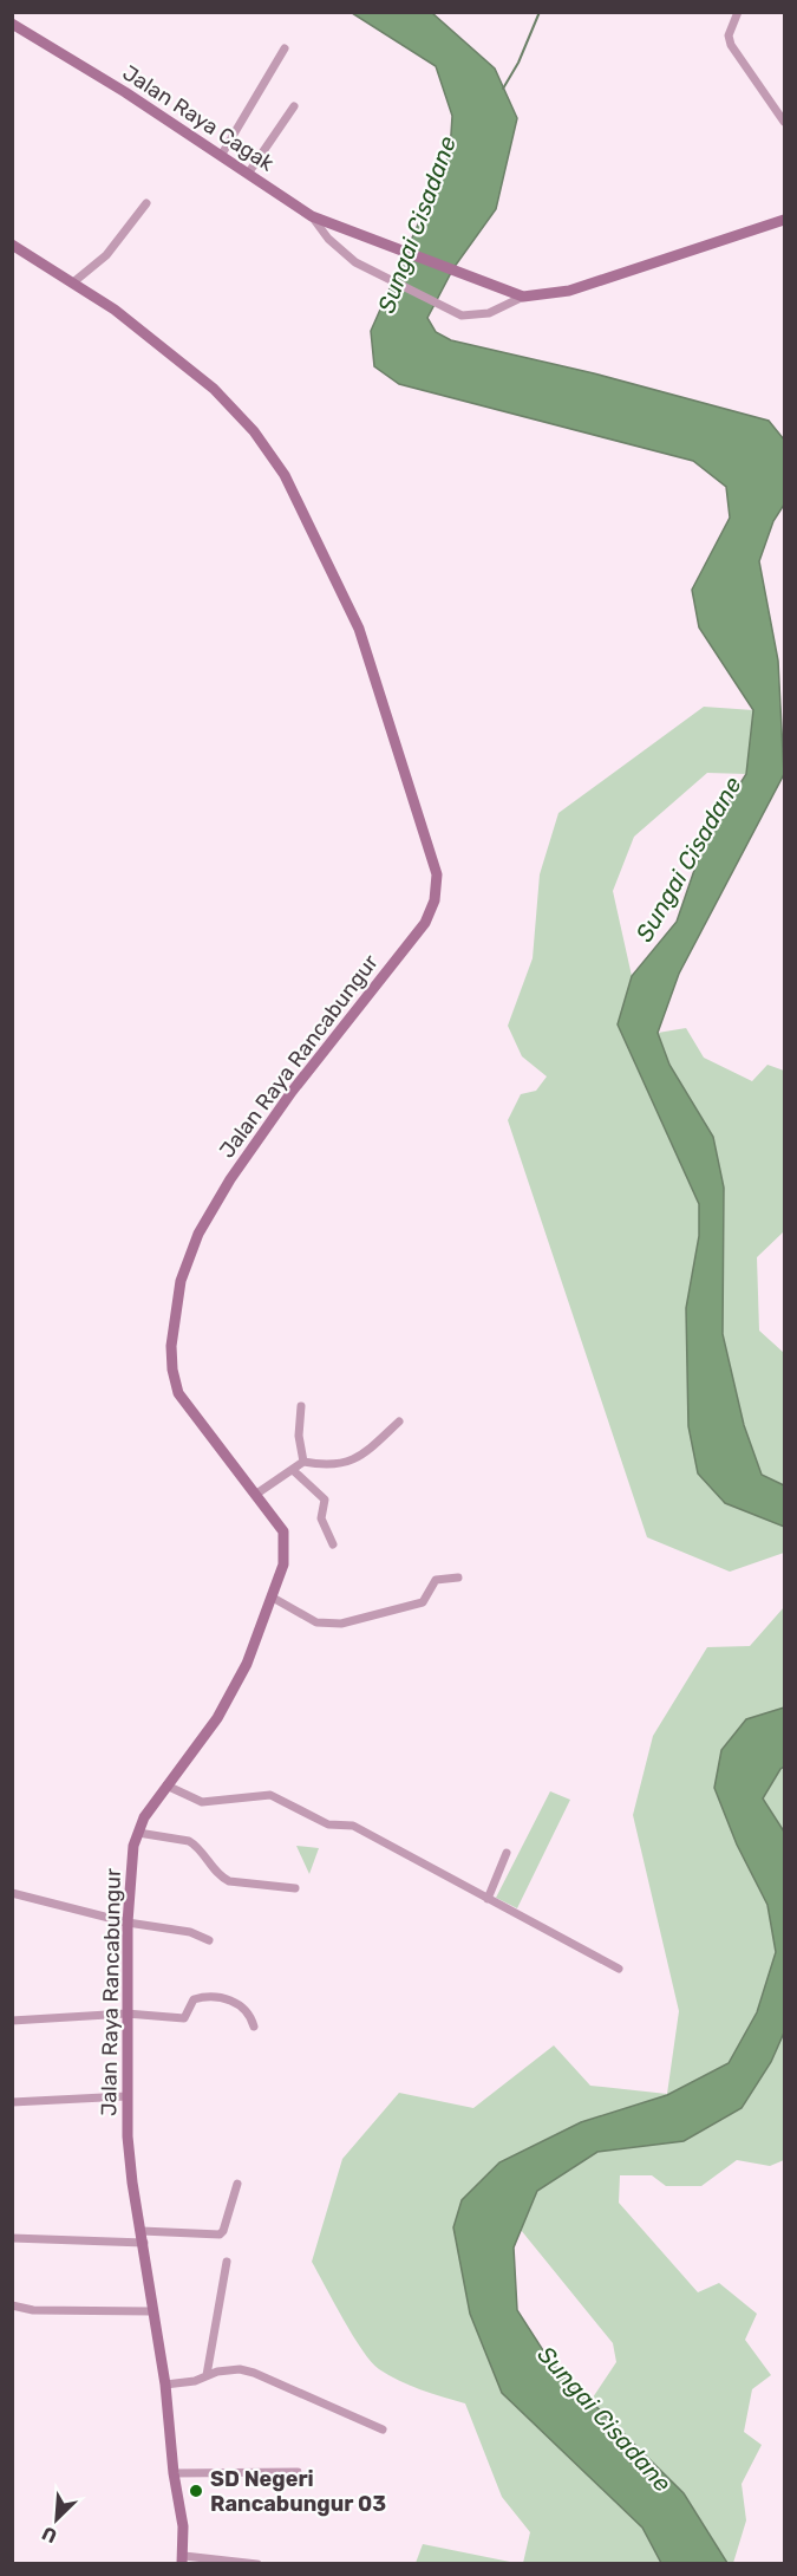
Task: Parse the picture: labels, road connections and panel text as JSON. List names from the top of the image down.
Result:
{
  "streets": {
    "main road": ["Jalan Raya Cagak", "Jalan Raya Rancabungur"]
  },
  "water": ["Sungai Cisadane"],
  "places": ["SD Negeri Rancabungur 03"],
  "north": "bottom left"
}
